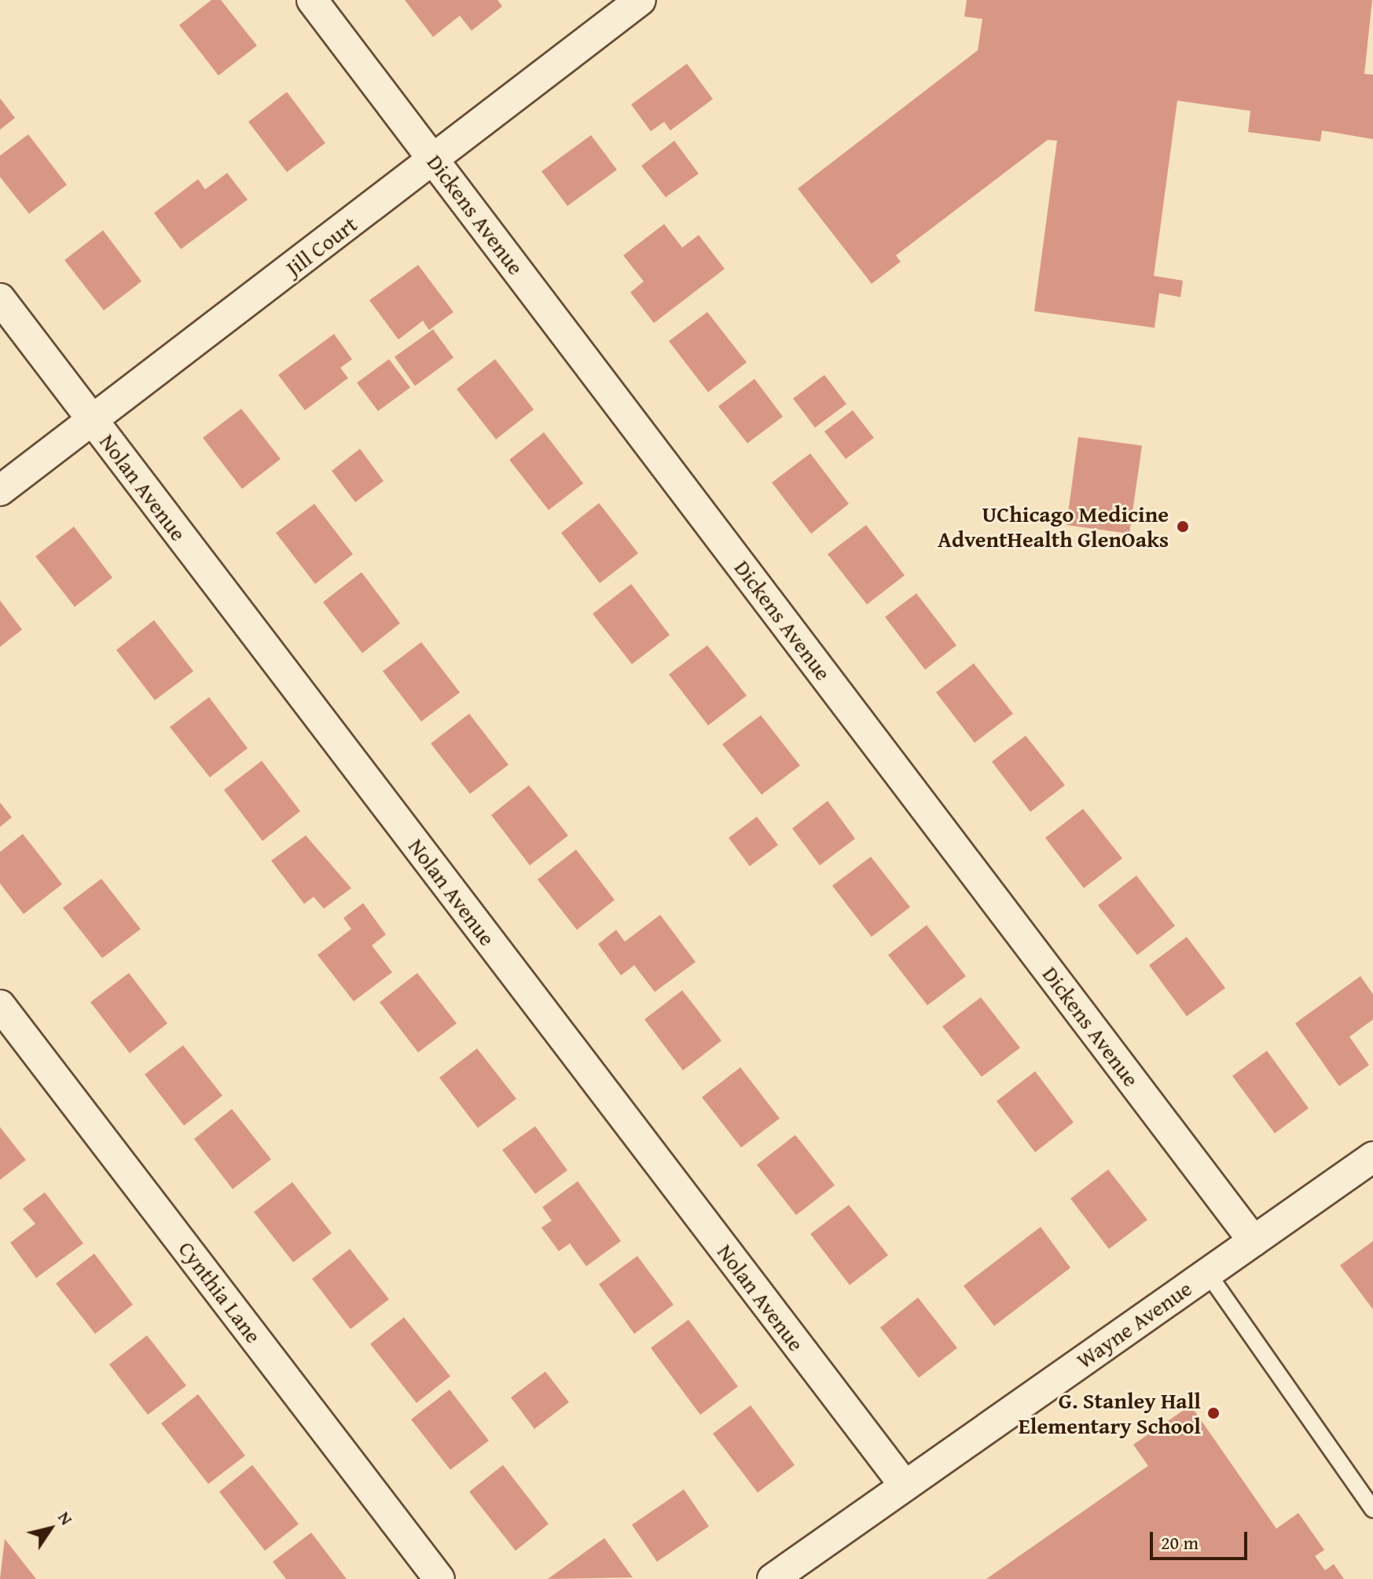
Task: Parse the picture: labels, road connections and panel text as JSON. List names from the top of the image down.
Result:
{
  "streets": {
    "street": [
      "Dickens Avenue",
      "Jill Court",
      "Nolan Avenue",
      "Cynthia Lane",
      "Wayne Avenue"
    ]
  },
  "crossings": [
    ["Dickens Avenue", "Jill Court"],
    ["Dickens Avenue", "Wayne Avenue"],
    ["Jill Court", "Nolan Avenue"],
    ["Nolan Avenue", "Wayne Avenue"]
  ],
  "places": ["UChicago Medicine AdventHealth GlenOaks", "G. Stanley Hall Elementary School"],
  "scale_bar": "20 m",
  "north": "top right"
}
